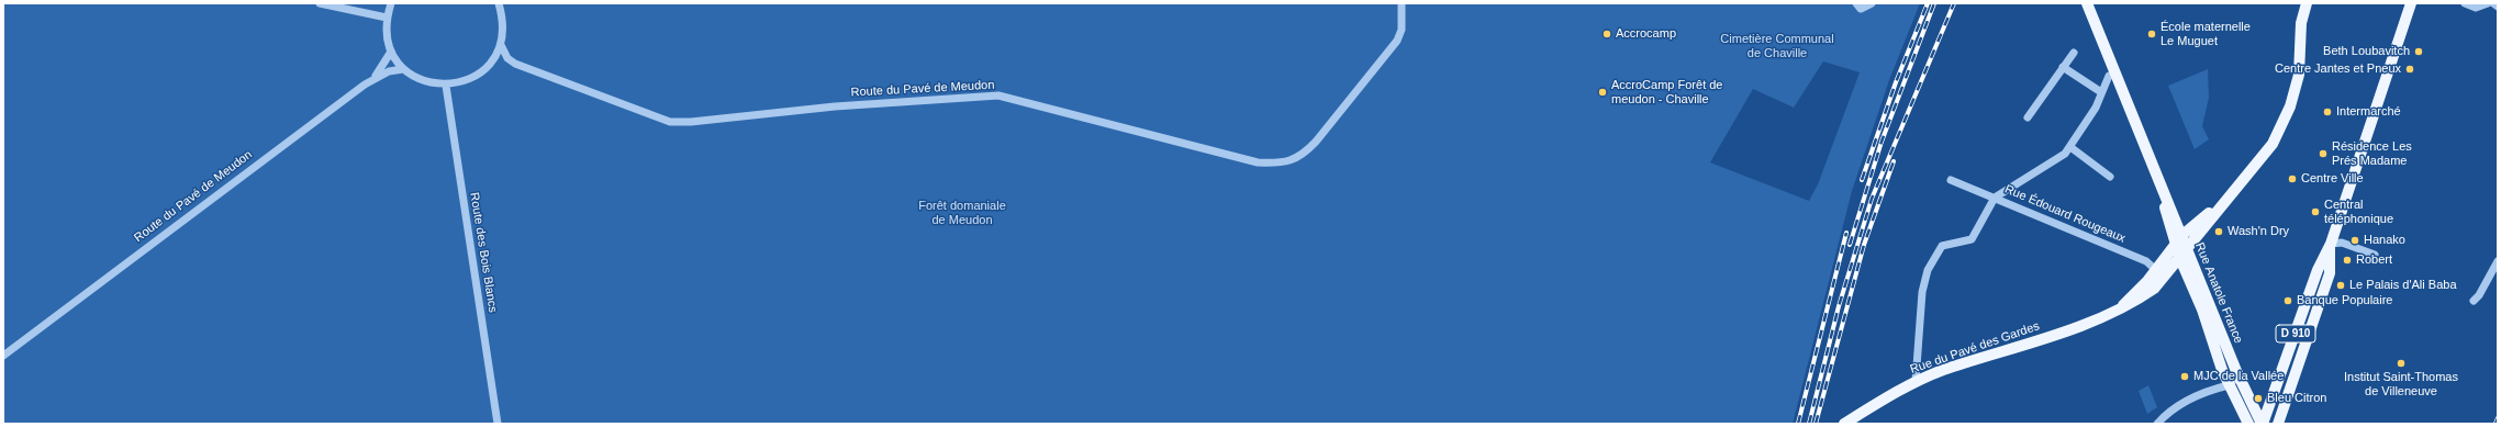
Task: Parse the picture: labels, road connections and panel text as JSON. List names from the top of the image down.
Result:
{
  "streets": {
    "main road": ["Rue Anatole France", "D 910", "Rue du Pavé des Gardes"],
    "street": ["Route du Pavé de Meudon", "Rue Édouard Rougeaux", "Route des Bois Blancs"]
  },
  "crossings": [
    ["Rue Édouard Rougeaux", "Rue du Pavé des Gardes"],
    ["Rue Anatole France", "D 910"],
    ["Rue Anatole France", "Rue du Pavé des Gardes"]
  ],
  "parks": ["Cimetière Communal de Chaville", "Forêt domaniale de Meudon"],
  "places": [
    "Accrocamp",
    "École maternelle Le Muguet",
    "Beth Loubavitch",
    "Centre Jantes et Pneux",
    "AccroCamp Forêt de meudon - Chaville",
    "Intermarché",
    "Résidence Les Prés Madame",
    "Centre Ville",
    "Central téléphonique",
    "Wash'n Dry",
    "Hanako",
    "Robert",
    "Le Palais d'Ali Baba",
    "Banque Populaire",
    "Institut Saint-Thomas de Villeneuve",
    "MJC de la Vallée",
    "Bleu Citron"
  ]
}
